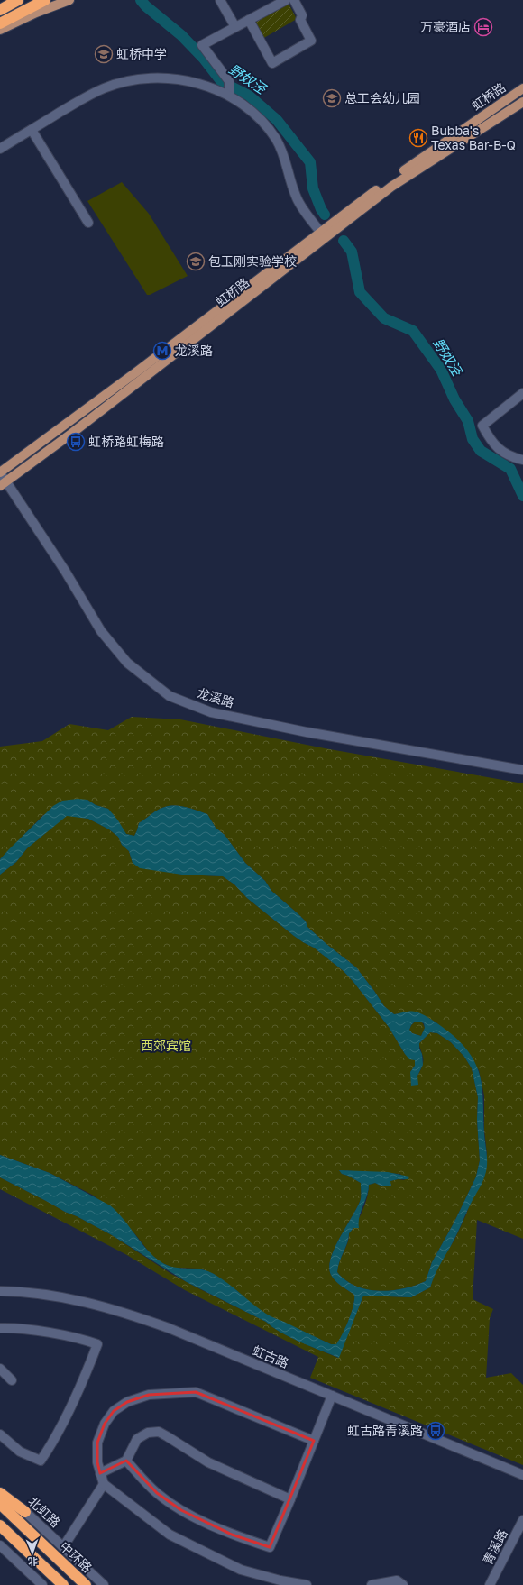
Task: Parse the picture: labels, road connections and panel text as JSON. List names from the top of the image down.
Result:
{
  "streets": {
    "highway": ["中环路"],
    "main road": ["虹桥路"],
    "street": [
      "龙溪路",
      "虹古路",
      "北虹路",
      "青溪路"
    ]
  },
  "crossings": [
    ["虹桥路", "龙溪路"]
  ],
  "water": ["野奴泾"],
  "parks": ["西郊宾馆"],
  "places": {
    "hotel": ["万豪酒店"],
    "school or university": ["虹桥中学", "总工会幼儿园", "包玉刚实验学校"],
    "restaurant": ["Bubba's Texas Bar-B-Q"],
    "metro station": ["龙溪路"],
    "bus stop": ["虹桥路虹梅路", "虹古路青溪路"]
  },
  "north": "bottom"
}
